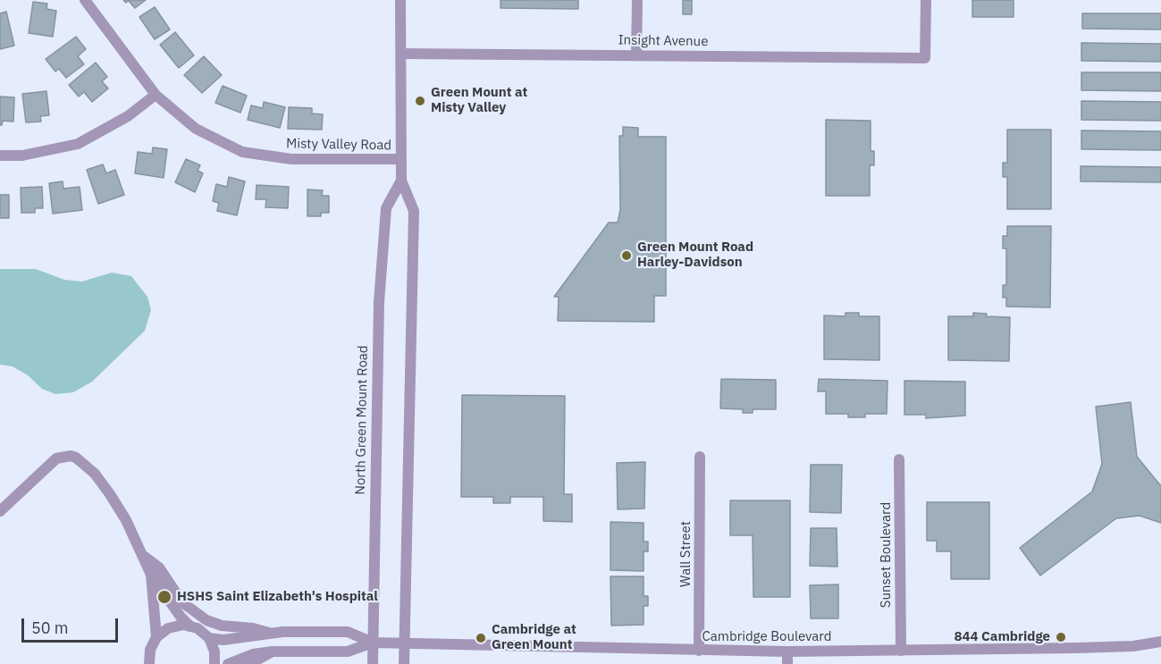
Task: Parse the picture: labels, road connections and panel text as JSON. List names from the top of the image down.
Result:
{
  "streets": {
    "street": [
      "Insight Avenue",
      "Misty Valley Road",
      "North Green Mount Road",
      "Wall Street",
      "Sunset Boulevard",
      "Cambridge Boulevard"
    ]
  },
  "crossings": [
    ["North Green Mount Road", "Cambridge Boulevard"],
    ["Wall Street", "Cambridge Boulevard"],
    ["Sunset Boulevard", "Cambridge Boulevard"]
  ],
  "places": [
    "Green Mount at Misty Valley",
    "Green Mount Road Harley-Davidson",
    "HSHS Saint Elizabeth's Hospital",
    "844 Cambridge",
    "Cambridge at Green Mount"
  ],
  "scale_bar": "50 m"
}
